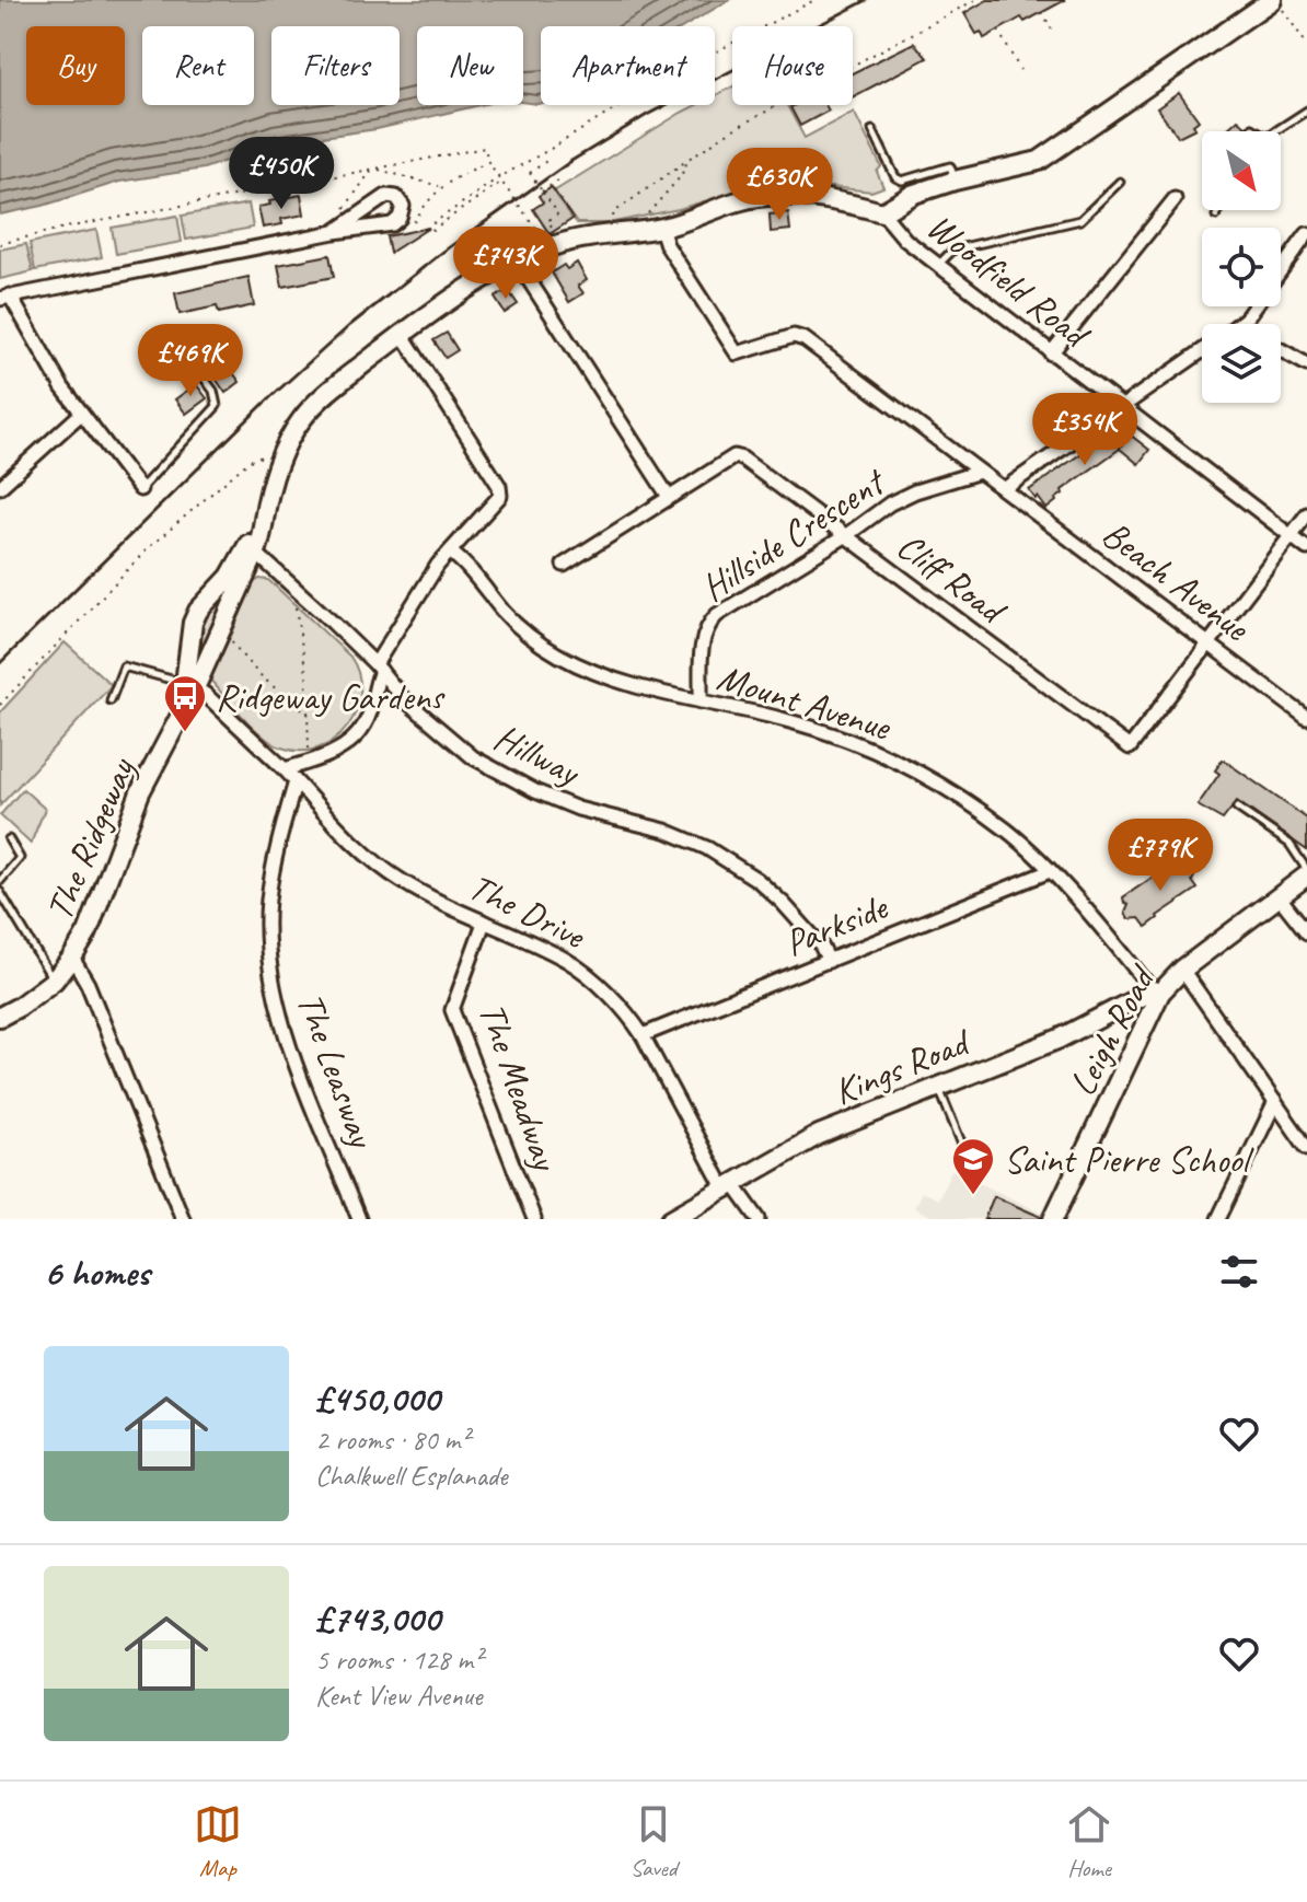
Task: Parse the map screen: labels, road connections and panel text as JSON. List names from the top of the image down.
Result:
{
  "streets": {
    "street": [
      "Woodfield Road",
      "Hillside Crescent",
      "Cliff Road",
      "Beach Avenue",
      "Mount Avenue",
      "Hillway",
      "The Ridgeway",
      "The Drive",
      "Parkside",
      "Leigh Road",
      "Kings Road",
      "The Leasway",
      "The Meadway"
    ]
  },
  "crossings": [
    ["Woodfield Road", "The Ridgeway"],
    ["Hillside Crescent", "Cliff Road"],
    ["Hillside Crescent", "Beach Avenue"],
    ["Hillside Crescent", "Mount Avenue"],
    ["Cliff Road", "Beach Avenue"],
    ["Beach Avenue", "The Ridgeway"],
    ["Mount Avenue", "Parkside"],
    ["Mount Avenue", "Leigh Road"],
    ["Mount Avenue", "Kings Road"],
    ["Hillway", "The Ridgeway"],
    ["Hillway", "Parkside"],
    ["The Drive", "Parkside"],
    ["The Drive", "Kings Road"],
    ["The Drive", "The Leasway"],
    ["The Drive", "The Meadway"],
    ["Leigh Road", "Kings Road"]
  ],
  "places": {
    "bus stop": ["Ridgeway Gardens"],
    "school or university": ["Saint Pierre School"]
  },
  "north": "bottom right",
  "page": {
    "chip": [
      "Buy",
      "Rent",
      "Filters",
      "New",
      "Apartment",
      "House"
    ],
    "price": [
      "£450K",
      "£630K",
      "£743K",
      "£469K",
      "£354K",
      "£779K"
    ],
    "heading": "6 homes",
    "list": [
      {
        "name": "£450,000",
        "note": "2 rooms · 80 m² · Chalkwell Esplanade"
      },
      {
        "name": "£743,000",
        "note": "5 rooms · 128 m² · Kent View Avenue"
      }
    ],
    "tabs": ["Map", "Saved", "Home"]
  }
}
